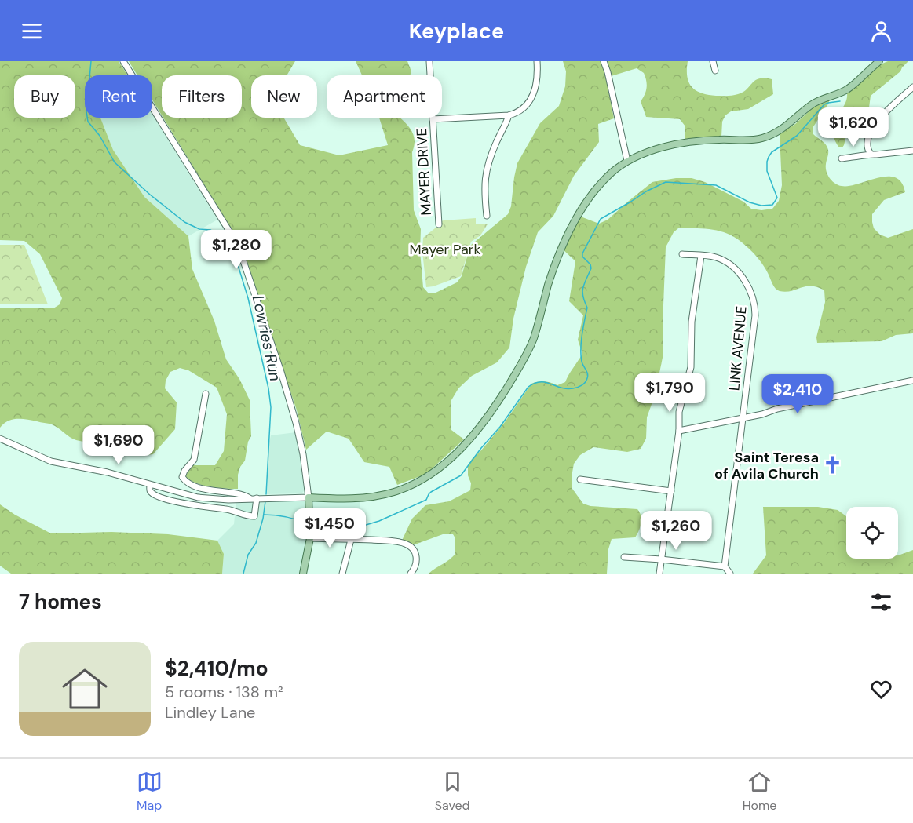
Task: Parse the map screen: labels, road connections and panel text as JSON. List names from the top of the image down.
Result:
{
  "streets": {
    "street": ["MAYER DRIVE", "LINK AVENUE"]
  },
  "water": ["Lowries Run"],
  "parks": ["Mayer Park"],
  "places": {
    "church": ["Saint Teresa of Avila Church"]
  },
  "page": {
    "header": "Keyplace",
    "chip": [
      "Buy",
      "Rent",
      "Filters",
      "New",
      "Apartment"
    ],
    "price": [
      "$1,620",
      "$1,280",
      "$1,790",
      "$2,410",
      "$1,690",
      "$1,450",
      "$1,260"
    ],
    "heading": "7 homes",
    "list": [
      {
        "name": "$2,410/mo",
        "note": "5 rooms · 138 m² · Lindley Lane"
      }
    ],
    "tabs": ["Map", "Saved", "Home"]
  }
}
